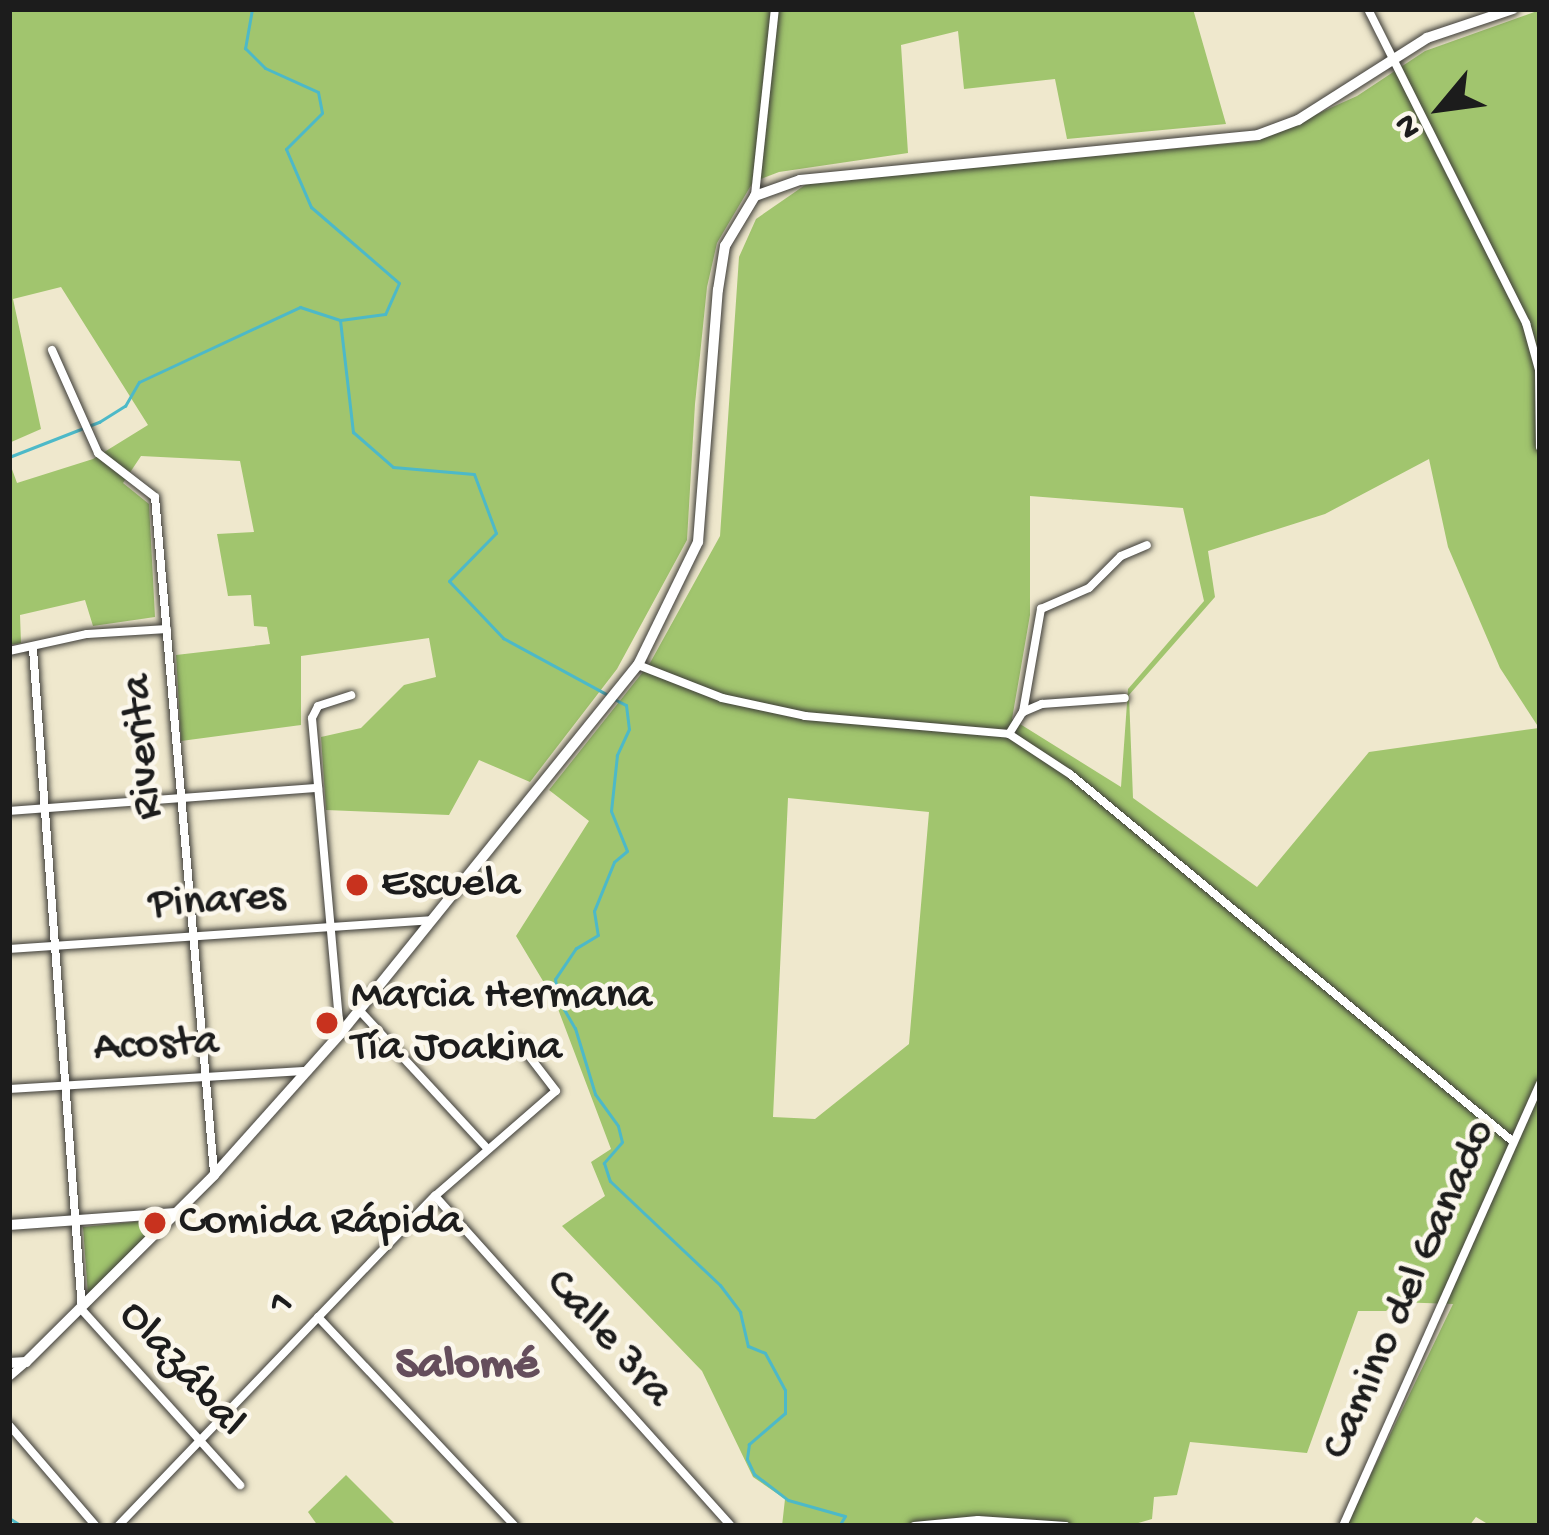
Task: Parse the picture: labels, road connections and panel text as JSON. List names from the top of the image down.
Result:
{
  "streets": {
    "street": [
      "Riverita",
      "Pinares",
      "Acosta",
      "Camino del Ganado",
      "1",
      "Calle 3ra",
      "Olazábal"
    ]
  },
  "crossings": [
    ["Riverita", "Pinares"],
    ["Riverita", "Acosta"],
    ["Pinares", "Olazábal"],
    ["Acosta", "Olazábal"],
    ["1", "Calle 3ra"],
    ["1", "Olazábal"]
  ],
  "districts": ["Salomé"],
  "places": ["Escuela", "Marcia Hermana Tía Joakina", "Comida Rápida"],
  "north": "bottom left"
}
